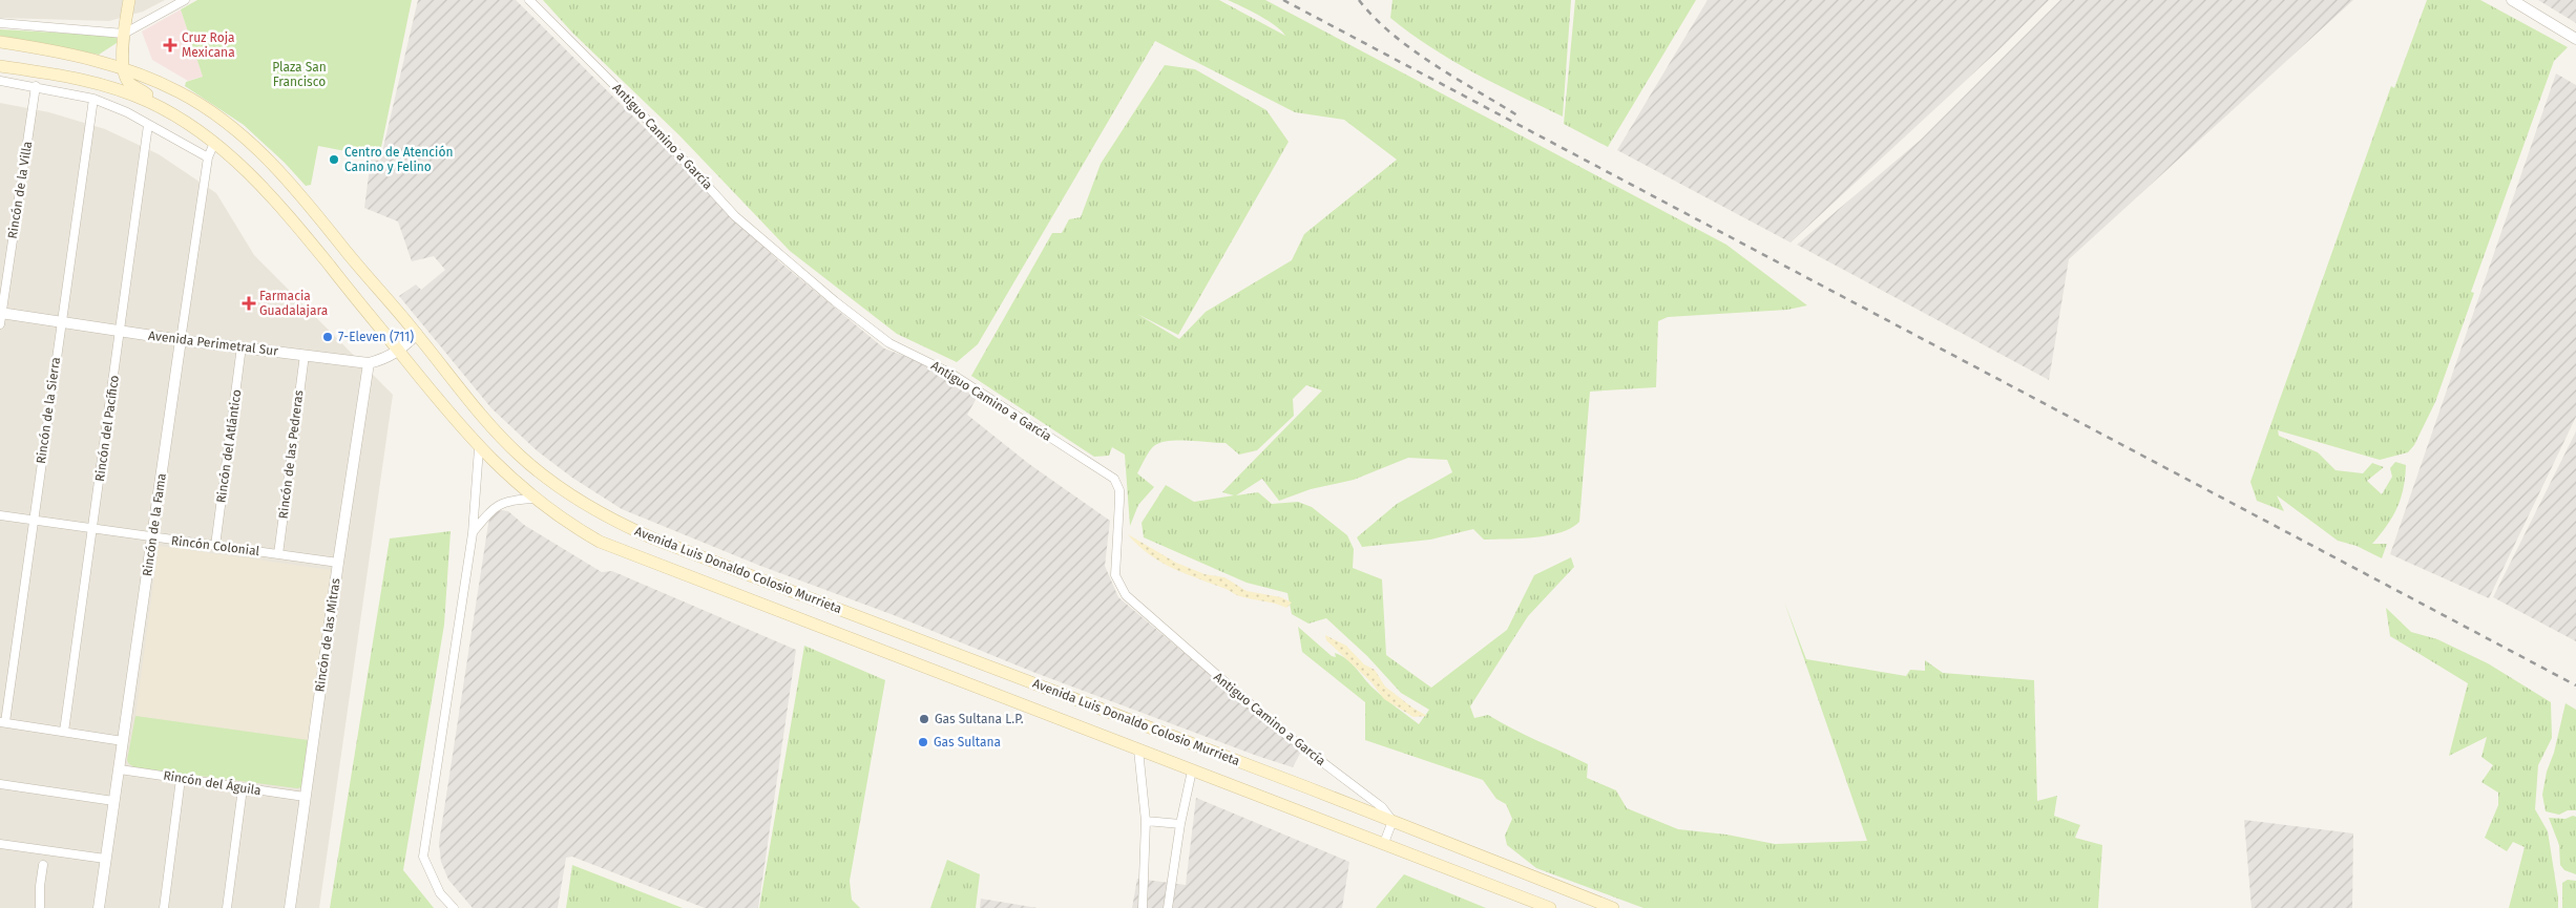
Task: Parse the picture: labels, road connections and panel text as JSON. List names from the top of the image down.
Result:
{
  "streets": {
    "main road": ["Avenida Luis Donaldo Colosio Murrieta"],
    "street": [
      "Antiguo Camino a García",
      "Rincón de la Villa",
      "Avenida Perimetral Sur",
      "Rincón de la Sierra",
      "Rincón del Pacífico",
      "Rincón del Atlántico",
      "Rincón de las Pedreras",
      "Rincón de la Fama",
      "Rincón Colonial",
      "Rincón de las Mitras",
      "Rincón del Águila"
    ]
  },
  "crossings": [
    ["Antiguo Camino a García", "Avenida Luis Donaldo Colosio Murrieta"],
    ["Rincón de la Villa", "Avenida Perimetral Sur"],
    ["Avenida Perimetral Sur", "Rincón de la Sierra"],
    ["Avenida Perimetral Sur", "Rincón del Pacífico"],
    ["Avenida Perimetral Sur", "Rincón del Atlántico"],
    ["Avenida Perimetral Sur", "Rincón de las Pedreras"],
    ["Avenida Perimetral Sur", "Rincón de la Fama"],
    ["Avenida Perimetral Sur", "Avenida Luis Donaldo Colosio Murrieta"],
    ["Avenida Perimetral Sur", "Rincón de las Mitras"],
    ["Rincón de la Sierra", "Rincón Colonial"],
    ["Rincón del Pacífico", "Rincón Colonial"],
    ["Rincón del Atlántico", "Rincón Colonial"],
    ["Rincón de las Pedreras", "Rincón Colonial"],
    ["Rincón de la Fama", "Rincón Colonial"],
    ["Rincón de la Fama", "Avenida Luis Donaldo Colosio Murrieta"],
    ["Rincón de la Fama", "Rincón del Águila"],
    ["Rincón Colonial", "Rincón de las Mitras"],
    ["Rincón de las Mitras", "Rincón del Águila"]
  ],
  "parks": ["Plaza San Francisco"],
  "places": {
    "health": ["Cruz Roja Mexicana", "Farmacia Guadalajara"],
    "other": [
      "Centro de Atención Canino y Felino",
      "7-Eleven (711)",
      "Gas Sultana L.P.",
      "Gas Sultana"
    ]
  }
}
